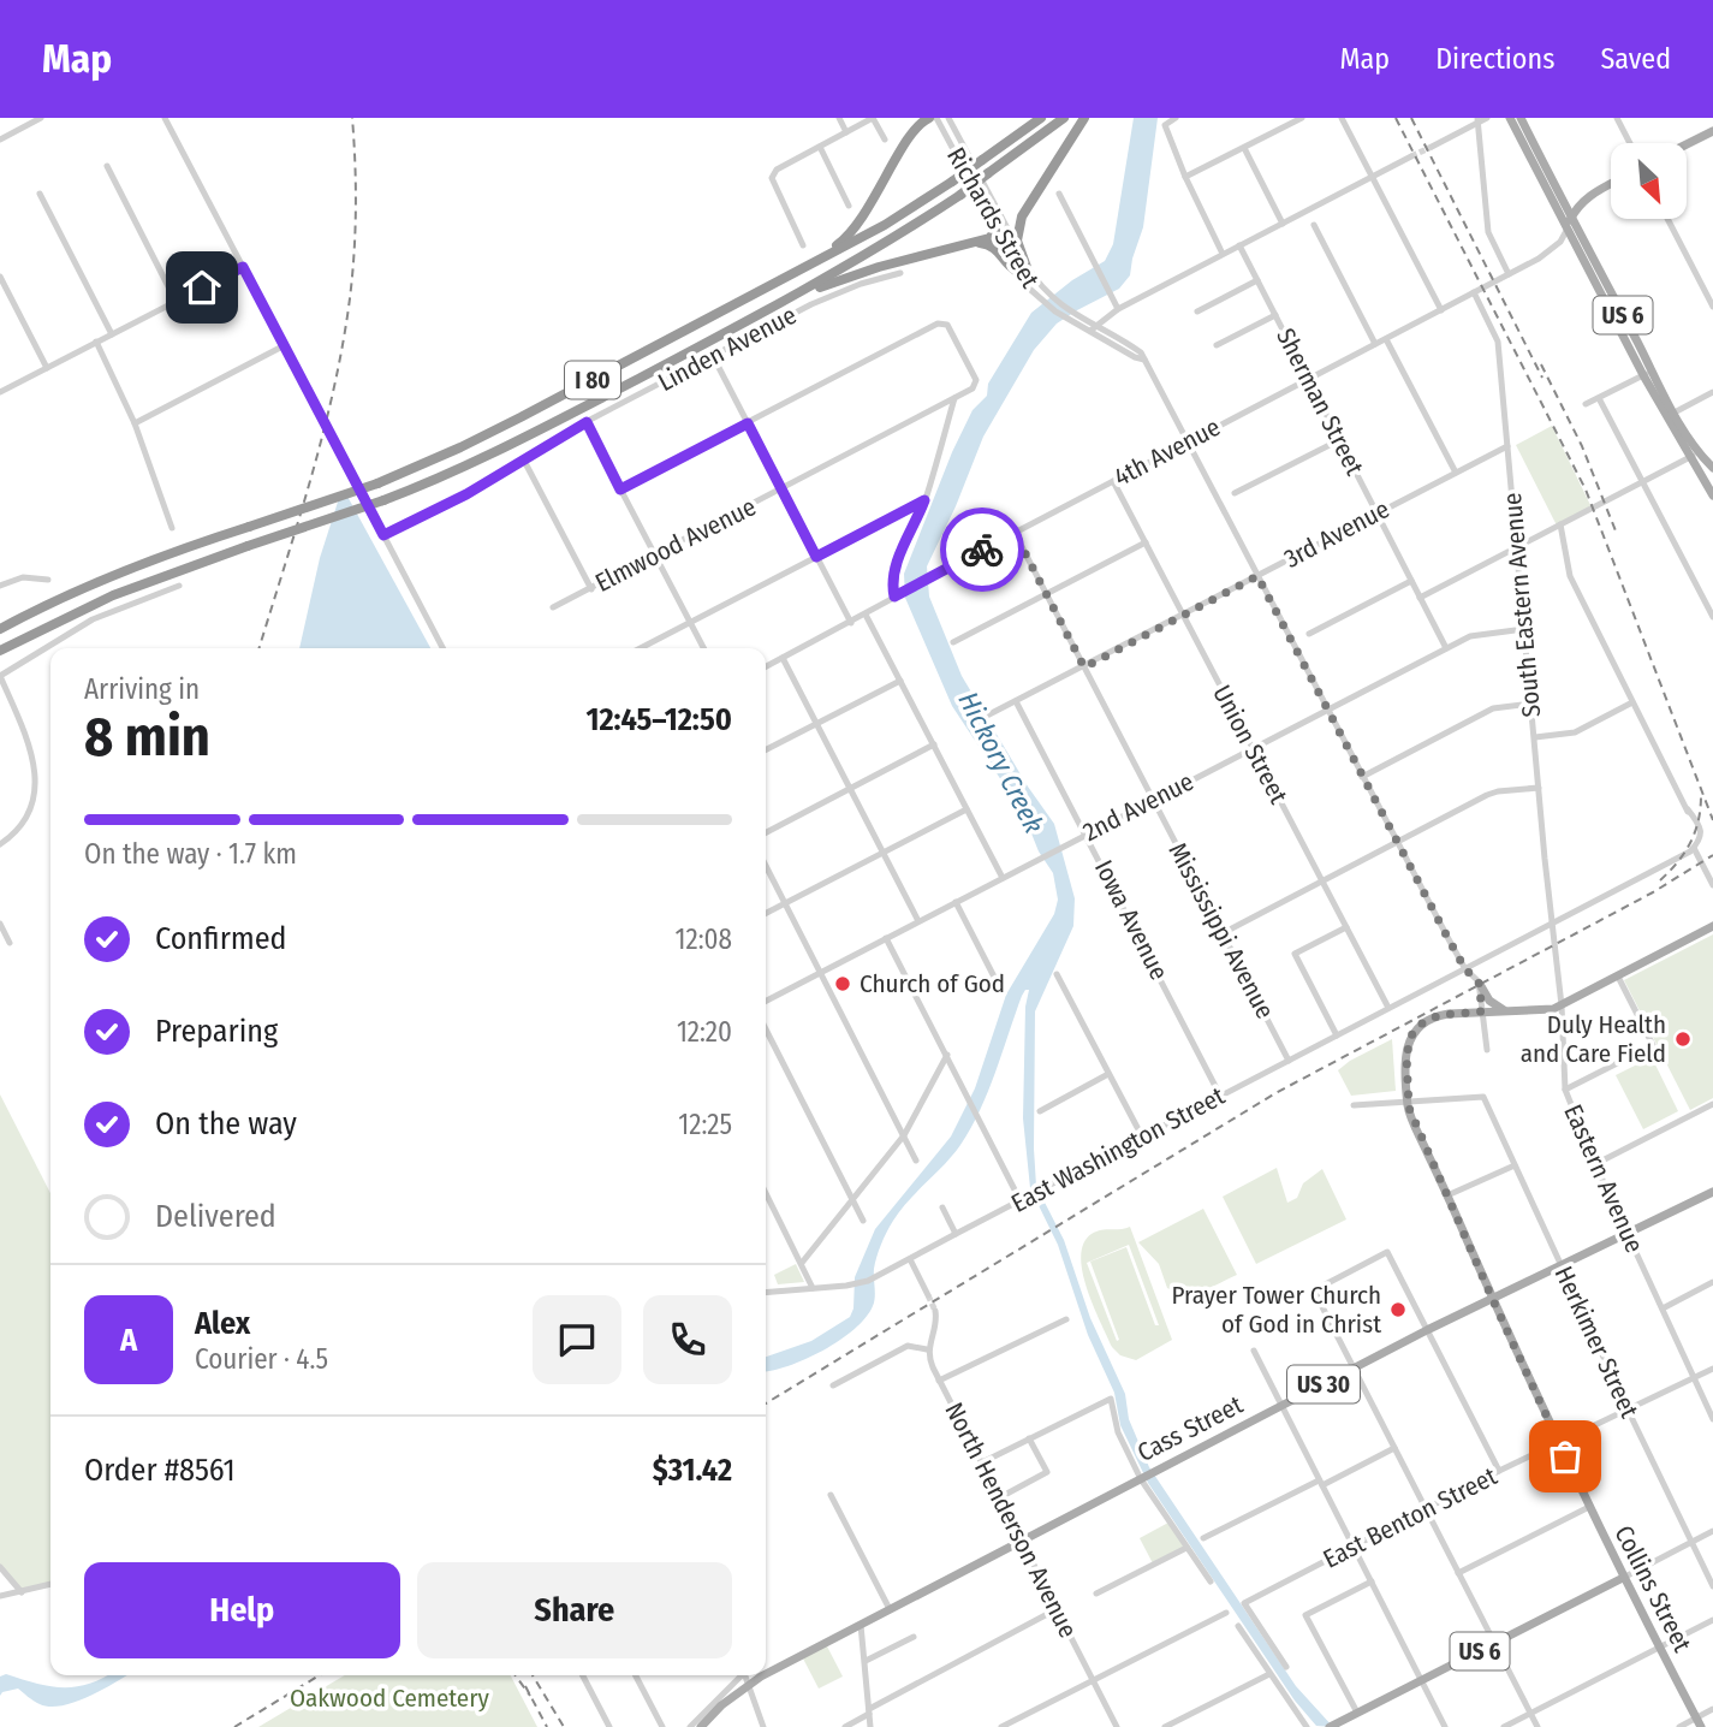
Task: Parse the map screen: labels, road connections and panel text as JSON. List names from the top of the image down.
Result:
{
  "streets": {
    "highway": ["I 80"],
    "main road": [
      "US 6",
      "US 30",
      "Cass Street",
      "Collins Street"
    ],
    "street": [
      "Richards Street",
      "Linden Avenue",
      "Sherman Street",
      "4th Avenue",
      "3rd Avenue",
      "Elmwood Avenue",
      "South Eastern Avenue",
      "Union Street",
      "2nd Avenue",
      "Iowa Avenue",
      "Mississippi Avenue",
      "East Washington Street",
      "Eastern Avenue",
      "Herkimer Street",
      "East Benton Street",
      "North Henderson Avenue"
    ]
  },
  "crossings": [
    ["Richards Street", "4th Avenue"],
    ["Richards Street", "3rd Avenue"],
    ["Richards Street", "2nd Avenue"],
    ["Richards Street", "East Washington Street"],
    ["US 6", "4th Avenue"],
    ["US 6", "Collins Street"],
    ["Sherman Street", "4th Avenue"],
    ["Sherman Street", "3rd Avenue"],
    ["Sherman Street", "2nd Avenue"],
    ["4th Avenue", "South Eastern Avenue"],
    ["4th Avenue", "Union Street"],
    ["4th Avenue", "Mississippi Avenue"],
    ["3rd Avenue", "South Eastern Avenue"],
    ["3rd Avenue", "Union Street"],
    ["3rd Avenue", "Iowa Avenue"],
    ["3rd Avenue", "Mississippi Avenue"],
    ["South Eastern Avenue", "2nd Avenue"],
    ["South Eastern Avenue", "East Washington Street"],
    ["South Eastern Avenue", "Eastern Avenue"],
    ["Union Street", "2nd Avenue"],
    ["Union Street", "East Washington Street"],
    ["2nd Avenue", "Iowa Avenue"],
    ["2nd Avenue", "Mississippi Avenue"],
    ["Iowa Avenue", "East Washington Street"],
    ["Mississippi Avenue", "East Washington Street"],
    ["East Washington Street", "Eastern Avenue"],
    ["Eastern Avenue", "Cass Street"],
    ["Eastern Avenue", "East Benton Street"],
    ["Herkimer Street", "Cass Street"],
    ["Herkimer Street", "East Benton Street"],
    ["Herkimer Street", "Collins Street"],
    ["Cass Street", "North Henderson Avenue"],
    ["Cass Street", "Collins Street"],
    ["East Benton Street", "Collins Street"]
  ],
  "water": ["Hickory Creek"],
  "parks": ["Oakwood Cemetery"],
  "places": ["Church of God", "Duly Health and Care Field", "Prayer Tower Church of God in Christ"],
  "north": "bottom right",
  "page": {
    "header": "Map",
    "nav": ["Map", "Directions", "Saved"],
    "heading": ["8 min", "Arriving in", "12:45–12:50"],
    "panel": [
      "Alex",
      "Courier · 4.5",
      "Order #8561",
      "$31.42"
    ],
    "bar": "On the way · 1.7 km",
    "list": [
      ["Confirmed", "12:08"],
      ["Preparing", "12:20"],
      ["On the way", "12:25"],
      "Delivered"
    ],
    "round": "A",
    "buttons": ["Help", "Share"]
  }
}
